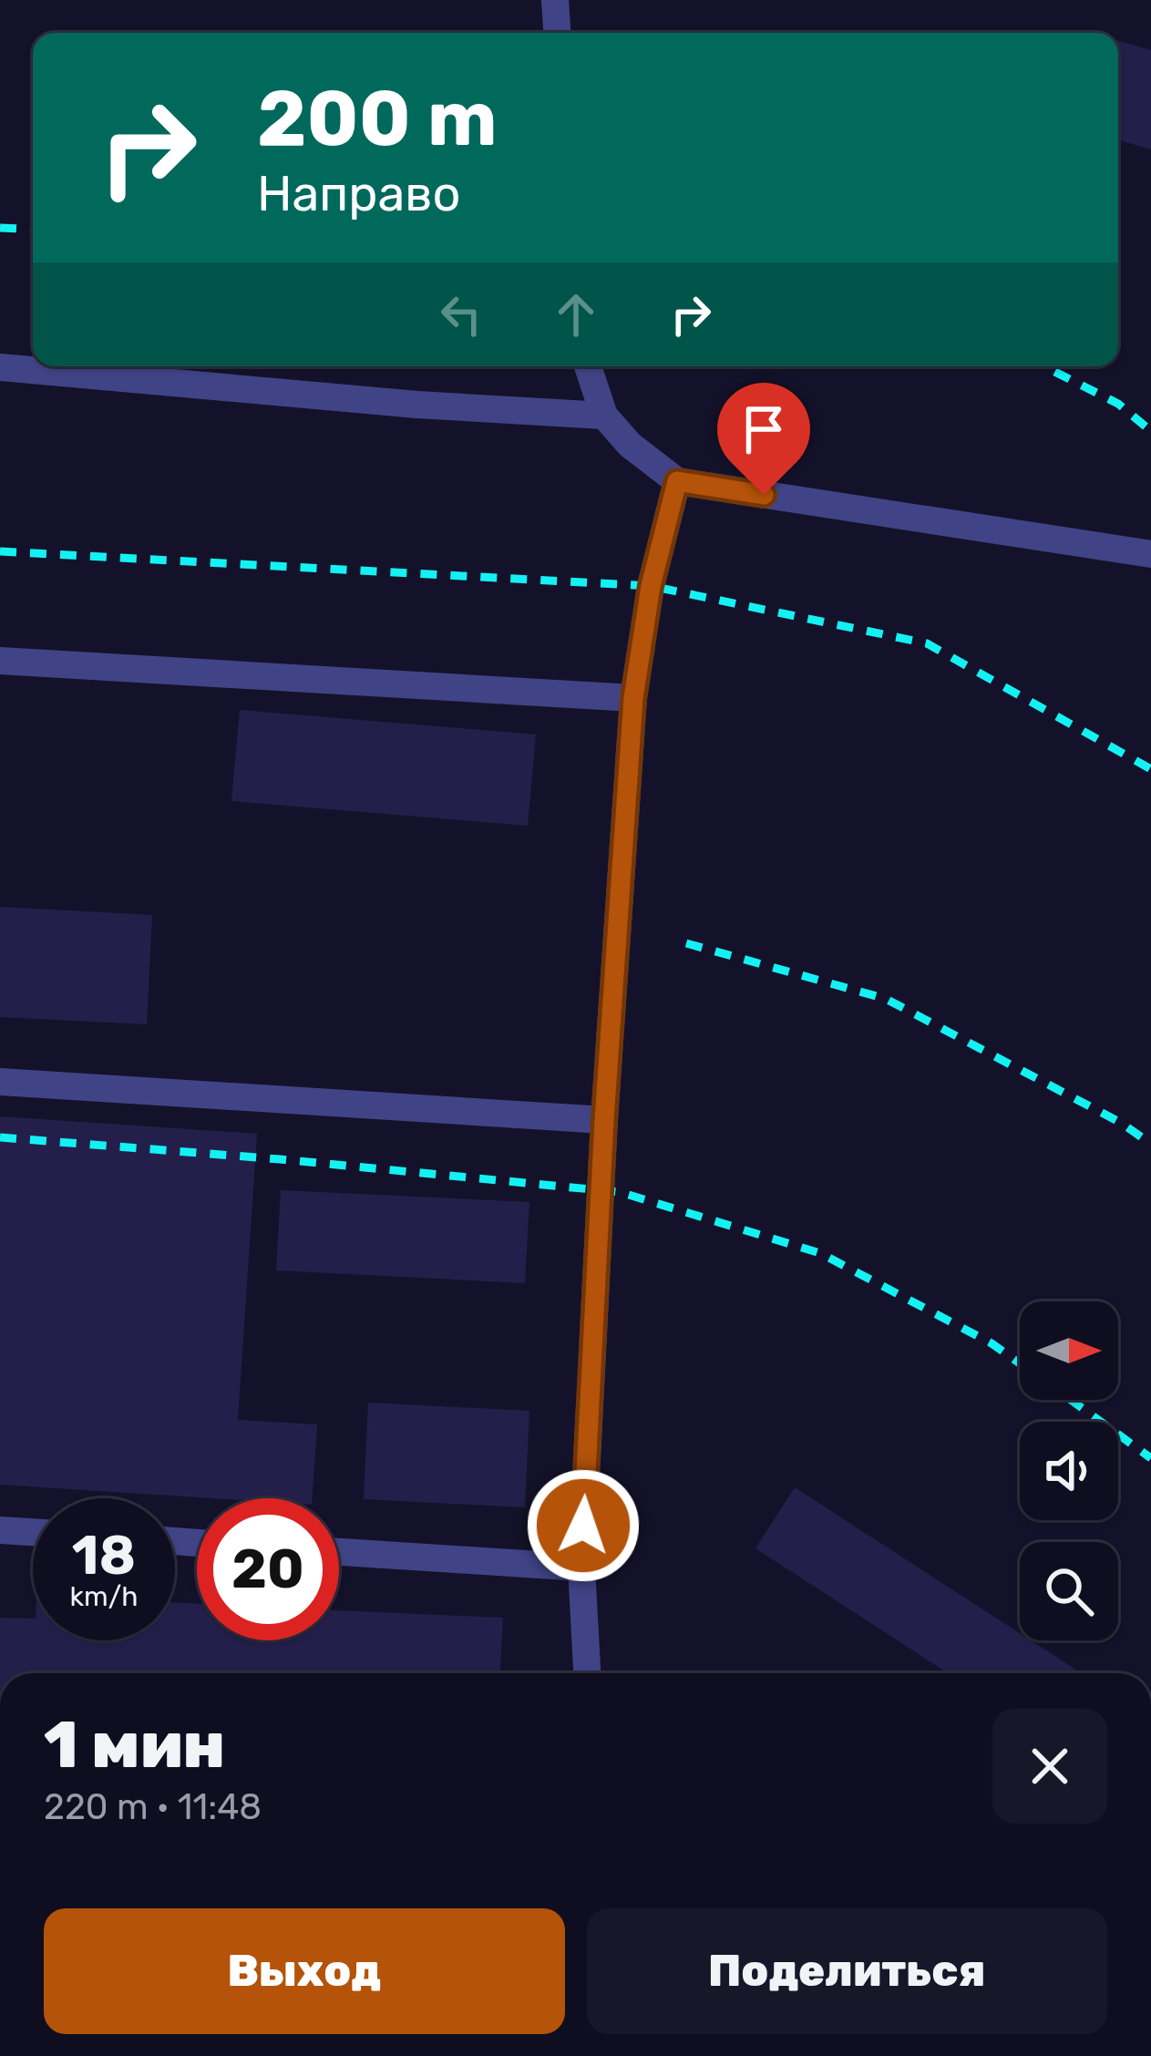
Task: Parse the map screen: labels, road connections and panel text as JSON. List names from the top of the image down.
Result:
{
  "north": "right",
  "page": {
    "turn": ["200 m", "Направо"],
    "speed": "18 km/h",
    "limit": "20",
    "heading": ["1 мин", "220 m · 11:48"],
    "buttons": ["Выход", "Поделиться"]
  }
}
